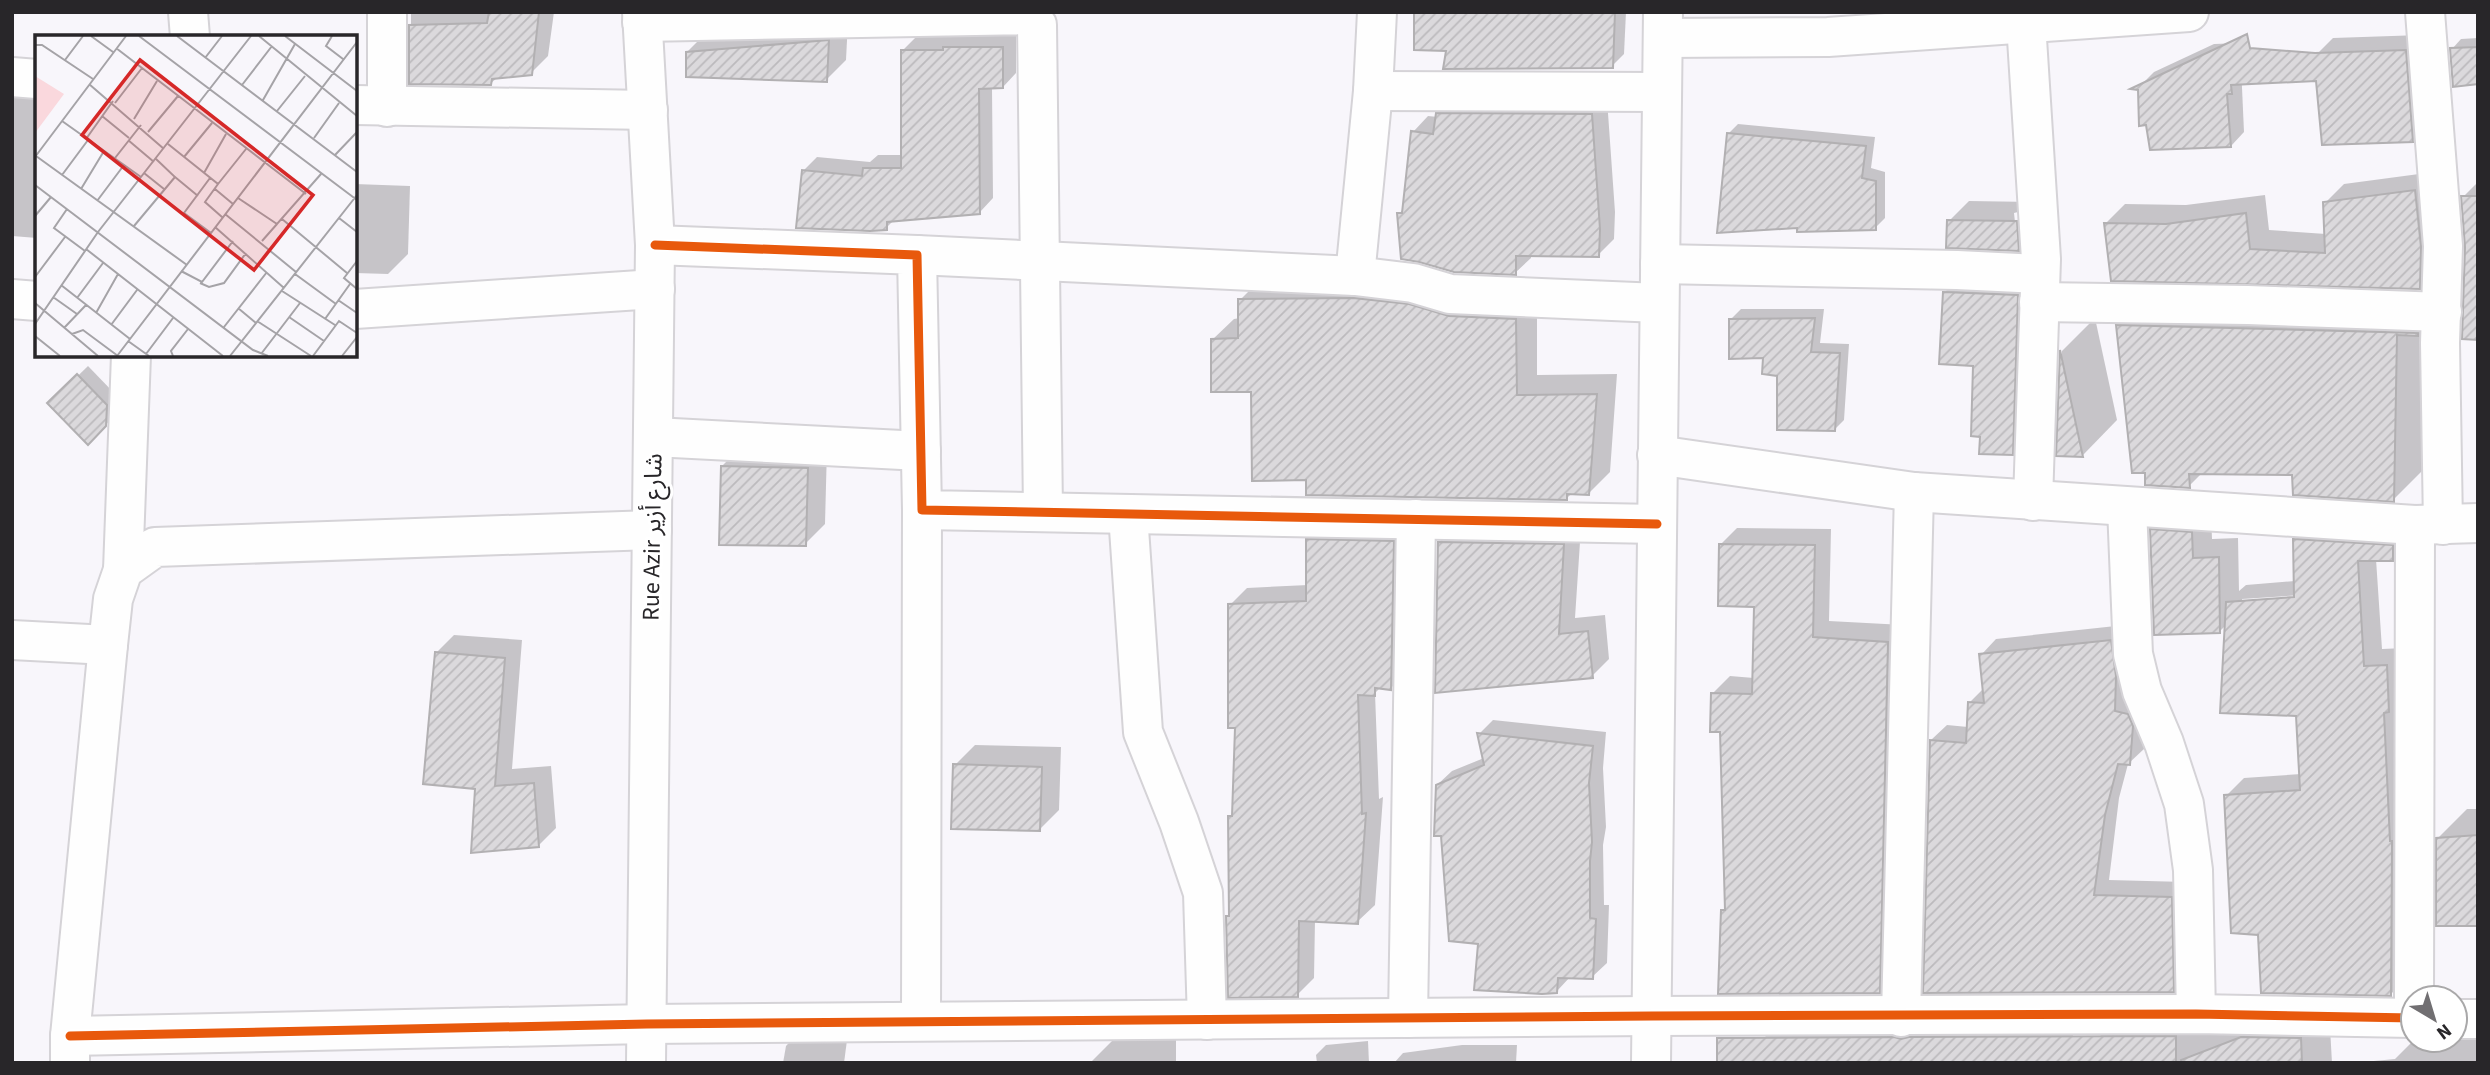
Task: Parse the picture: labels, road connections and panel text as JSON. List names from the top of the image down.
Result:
{
  "streets": {
    "street": ["Rue Azir شارع أزير"]
  },
  "north": "bottom right"
}
